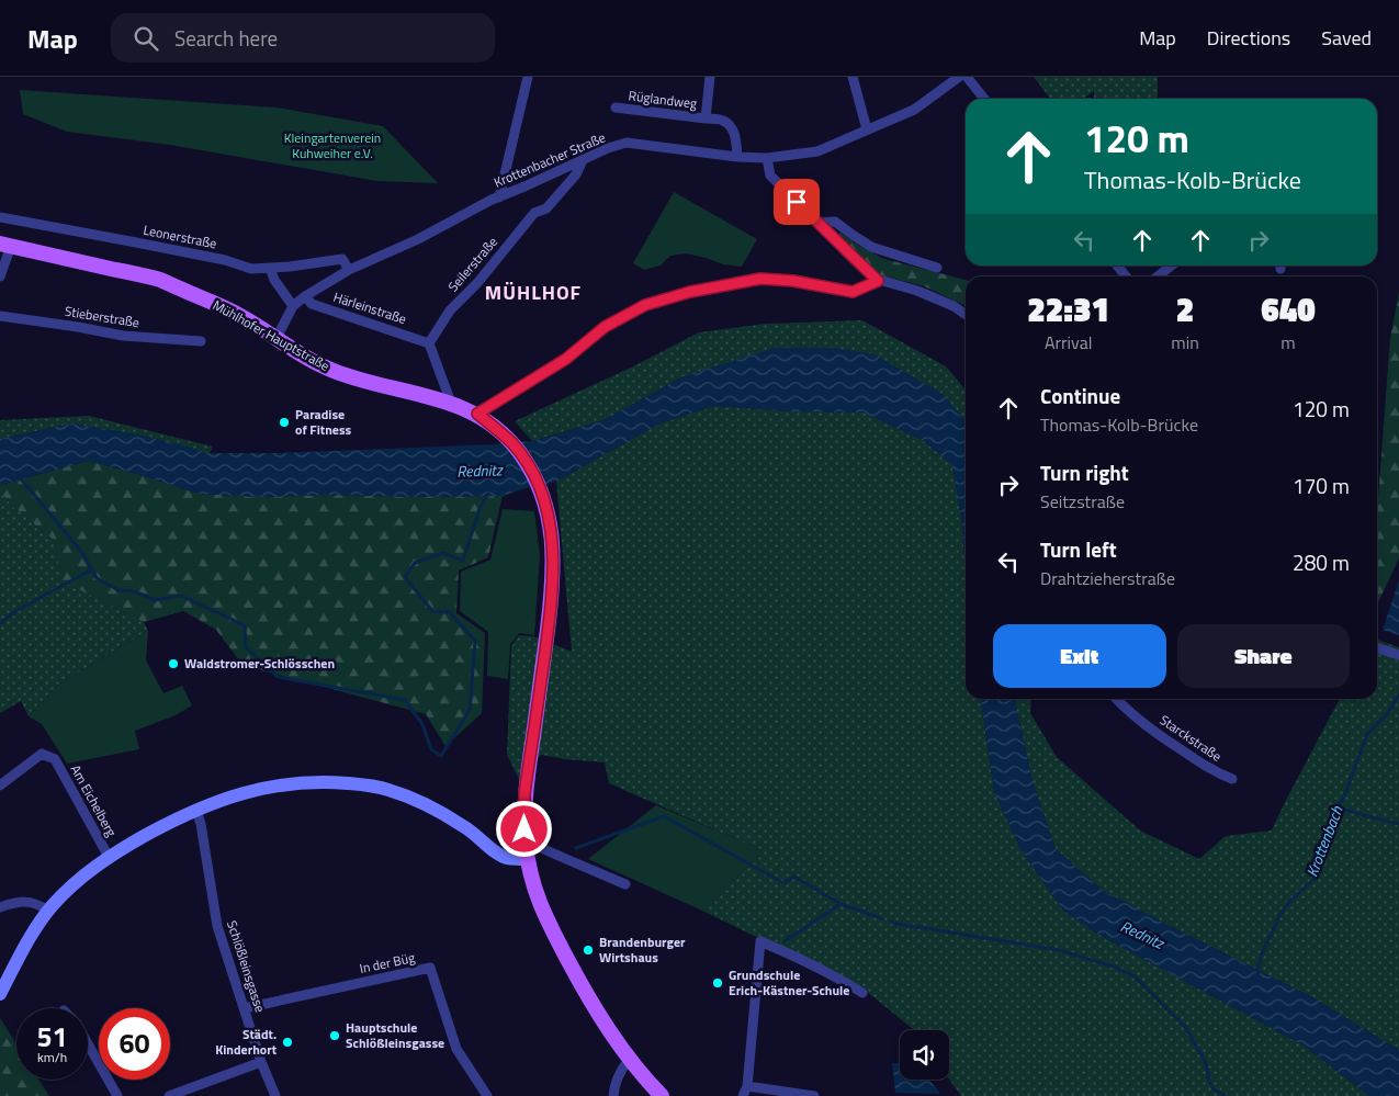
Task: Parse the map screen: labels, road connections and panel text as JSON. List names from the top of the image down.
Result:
{
  "streets": {
    "main road": ["Mühlhofer Hauptstraße"],
    "street": [
      "Rüglandweg",
      "Krottenbacher Straße",
      "Leonerstraße",
      "Seilerstraße",
      "Härleinstraße",
      "Stieberstraße",
      "Starckstraße",
      "Am Eichelberg",
      "In der Büg",
      "Schlößleinsgasse"
    ]
  },
  "crossings": [
    ["Rüglandweg", "Krottenbacher Straße"],
    ["Krottenbacher Straße", "Leonerstraße"],
    ["Krottenbacher Straße", "Seilerstraße"],
    ["Krottenbacher Straße", "Härleinstraße"],
    ["Krottenbacher Straße", "Mühlhofer Hauptstraße"],
    ["Seilerstraße", "Härleinstraße"],
    ["In der Büg", "Schlößleinsgasse"]
  ],
  "districts": ["MÜHLHOF"],
  "water": ["Rednitz", "Krottenbach"],
  "parks": ["Kleingartenverein Kuhweiher e.V."],
  "places": [
    "Paradise of Fitness",
    "Waldstromer-Schlösschen",
    "Brandenburger Wirtshaus",
    "Grundschule Erich-Kästner-Schule",
    "Hauptschule Schlößleinsgasse",
    "Städt. Kinderhort"
  ],
  "page": {
    "header": "Map",
    "search": "Search here",
    "nav": ["Map", "Directions", "Saved"],
    "turn": ["120 m", "Thomas-Kolb-Brücke"],
    "eta": [
      "22:31",
      "Arrival",
      "2",
      "min",
      "640",
      "m"
    ],
    "list": [
      {
        "name": "Continue",
        "note": "Thomas-Kolb-Brücke",
        "value": "120 m"
      },
      {
        "name": "Turn right",
        "note": "Seitzstraße",
        "value": "170 m"
      },
      {
        "name": "Turn left",
        "note": "Drahtzieherstraße",
        "value": "280 m"
      }
    ],
    "buttons": ["Exit", "Share"],
    "speed": "51 km/h",
    "limit": "60"
  }
}
